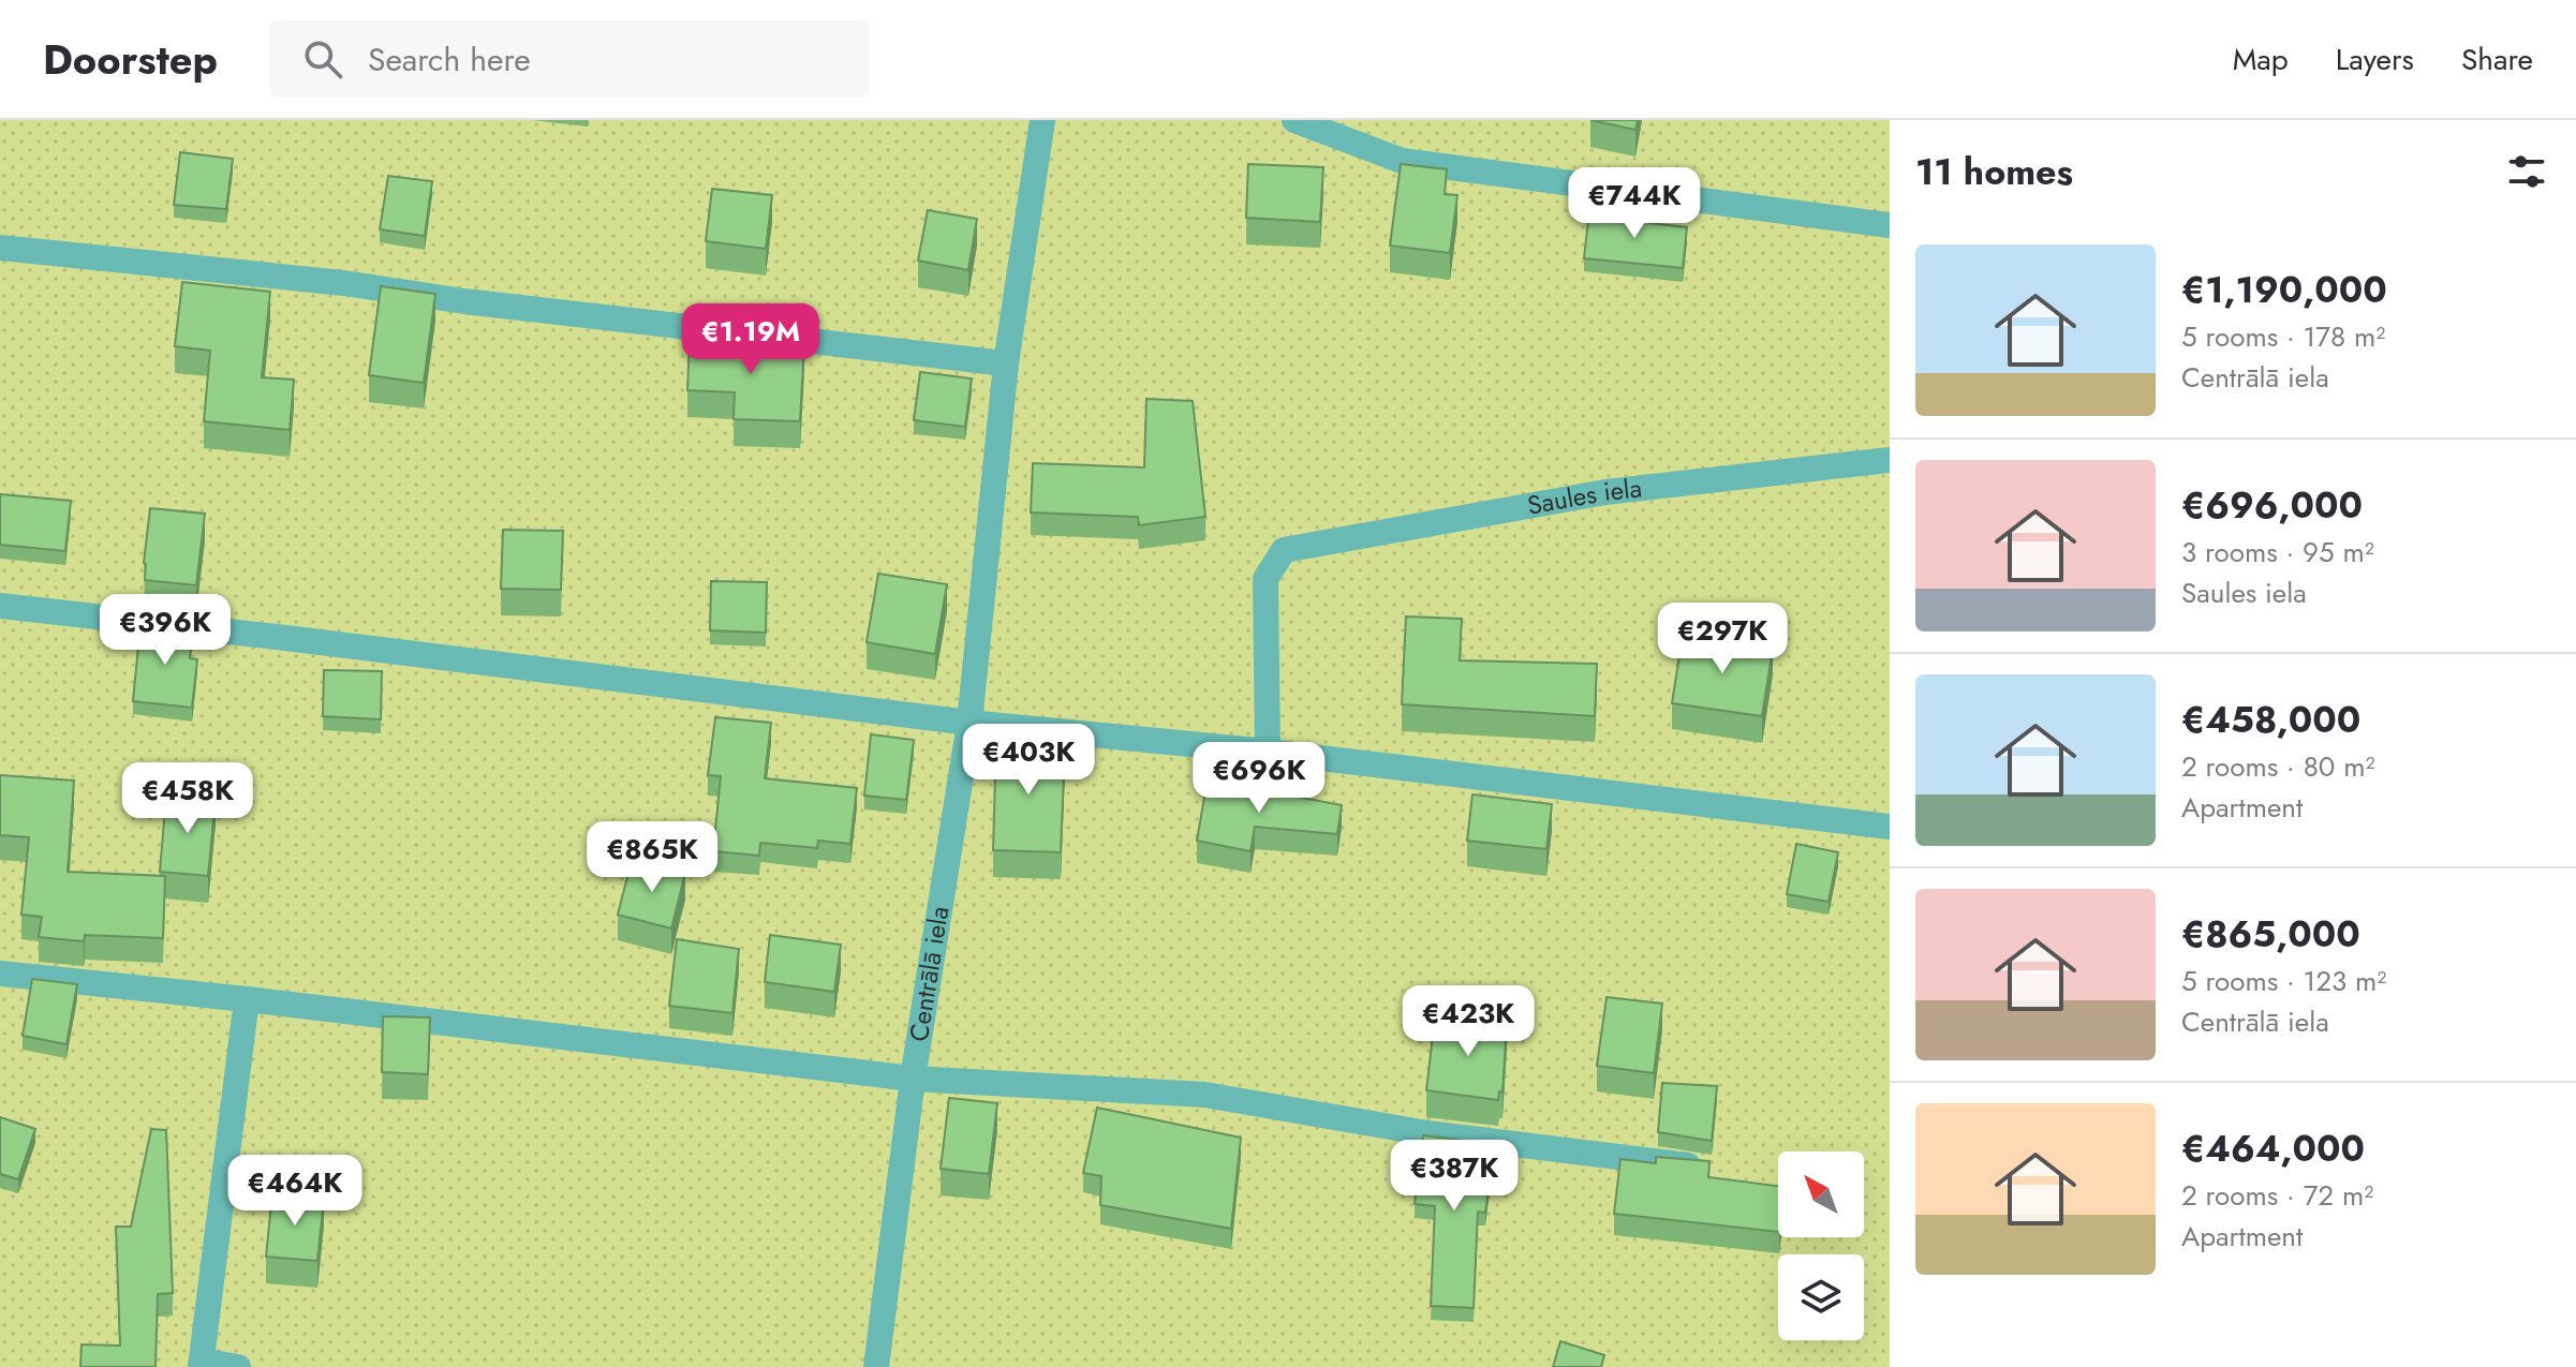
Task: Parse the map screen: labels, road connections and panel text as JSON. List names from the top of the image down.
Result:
{
  "streets": {
    "street": ["Saules iela", "Centrālā iela"]
  },
  "north": "top left",
  "page": {
    "header": "Doorstep",
    "search": "Search here",
    "nav": ["Map", "Layers", "Share"],
    "heading": "11 homes",
    "price": [
      "€744K",
      "€1.19M",
      "€396K",
      "€297K",
      "€403K",
      "€696K",
      "€458K",
      "€865K",
      "€423K",
      "€387K",
      "€464K"
    ],
    "list": [
      {
        "name": "€1,190,000",
        "note": "5 rooms · 178 m² · Centrālā iela"
      },
      {
        "name": "€696,000",
        "note": "3 rooms · 95 m² · Saules iela"
      },
      {
        "name": "€458,000",
        "note": "2 rooms · 80 m² · Apartment"
      },
      {
        "name": "€865,000",
        "note": "5 rooms · 123 m² · Centrālā iela"
      },
      {
        "name": "€464,000",
        "note": "2 rooms · 72 m² · Apartment"
      }
    ]
  }
}
